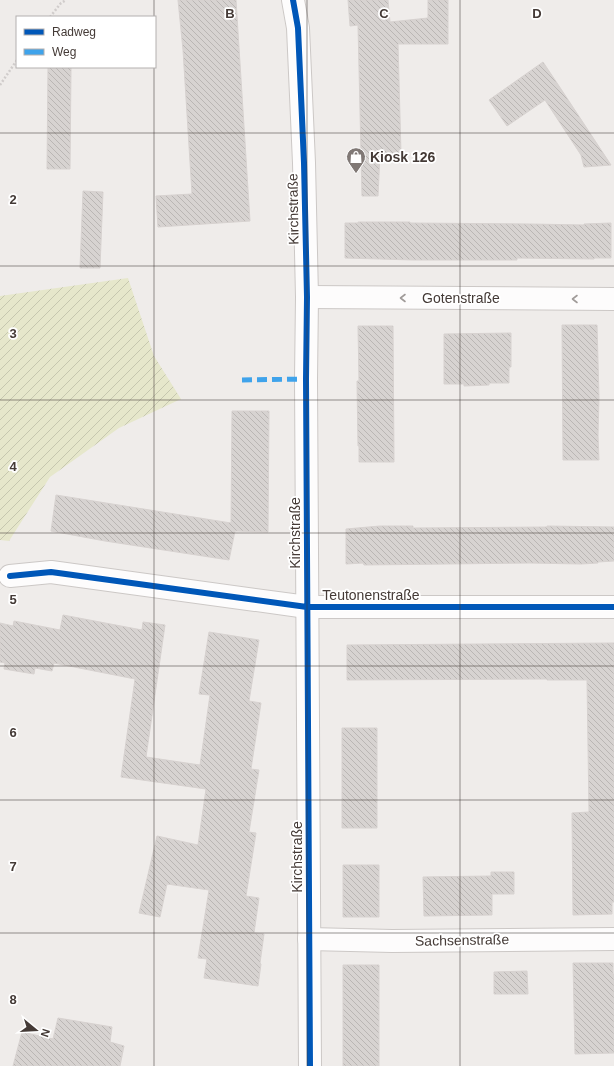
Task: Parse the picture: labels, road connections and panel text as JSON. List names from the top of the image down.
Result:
{
  "streets": {
    "street": [
      "Kirchstraße",
      "Gotenstraße",
      "Teutonenstraße",
      "Sachsenstraße"
    ]
  },
  "crossings": [
    ["Kirchstraße", "Gotenstraße"],
    ["Kirchstraße", "Teutonenstraße"],
    ["Kirchstraße", "Sachsenstraße"]
  ],
  "one_way": ["Gotenstraße"],
  "places": {
    "shop": ["Kiosk 126"]
  },
  "legend": ["Radweg", "Weg"],
  "north": "right",
  "grid": {
    "columns": ["B", "C", "D"],
    "rows": [
      "2",
      "3",
      "4",
      "5",
      "6",
      "7",
      "8"
    ]
  }
}
